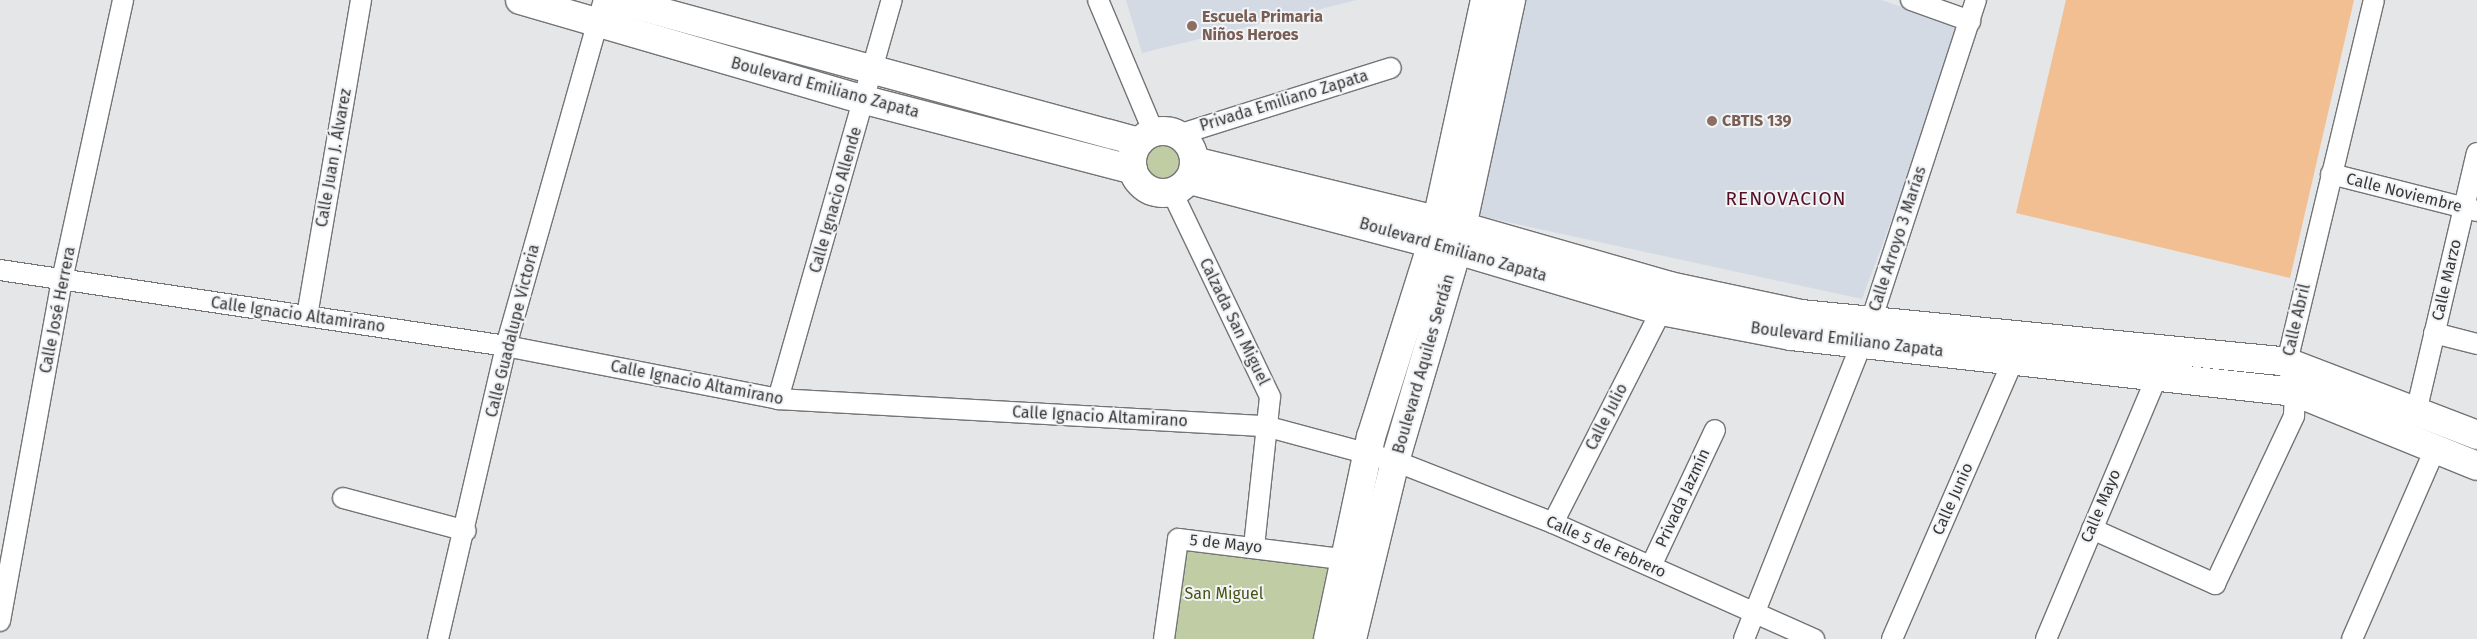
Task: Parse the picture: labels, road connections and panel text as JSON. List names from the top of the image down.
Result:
{
  "streets": {
    "street": [
      "Boulevard Emiliano Zapata",
      "Privada Emiliano Zapata",
      "Calle Juan J. Álvarez",
      "Calle Noviembre",
      "Calle Ignacio Allende",
      "Calle Arroyo 3 Marías",
      "Calle Marzo",
      "Calle José Herrera",
      "Calle Ignacio Altamirano",
      "Calle Abril",
      "Calzada San Miguel",
      "Calle Guadalupe Victoria",
      "Boulevard Aquiles Serdán",
      "Calle Julio",
      "Privada Jazmín",
      "Calle Junio",
      "Calle Mayo",
      "5 de Mayo",
      "Calle 5 de Febrero"
    ]
  },
  "crossings": [
    ["Boulevard Emiliano Zapata", "Privada Emiliano Zapata"],
    ["Boulevard Emiliano Zapata", "Calle Ignacio Allende"],
    ["Boulevard Emiliano Zapata", "Calle Arroyo 3 Marías"],
    ["Boulevard Emiliano Zapata", "Calle Marzo"],
    ["Boulevard Emiliano Zapata", "Calle Abril"],
    ["Boulevard Emiliano Zapata", "Calzada San Miguel"],
    ["Boulevard Emiliano Zapata", "Calle Guadalupe Victoria"],
    ["Boulevard Emiliano Zapata", "Boulevard Aquiles Serdán"],
    ["Boulevard Emiliano Zapata", "Calle Julio"],
    ["Boulevard Emiliano Zapata", "Calle Junio"],
    ["Boulevard Emiliano Zapata", "Calle Mayo"],
    ["Calle Juan J. Álvarez", "Calle Ignacio Altamirano"],
    ["Calle Noviembre", "Calle Marzo"],
    ["Calle Noviembre", "Calle Abril"],
    ["Calle Ignacio Allende", "Calle Ignacio Altamirano"],
    ["Calle Arroyo 3 Marías", "Calle 5 de Febrero"],
    ["Calle José Herrera", "Calle Ignacio Altamirano"],
    ["Calle Ignacio Altamirano", "Calzada San Miguel"],
    ["Calle Ignacio Altamirano", "Calle Guadalupe Victoria"],
    ["Calle Ignacio Altamirano", "Boulevard Aquiles Serdán"],
    ["Calle Ignacio Altamirano", "Calle 5 de Febrero"],
    ["Calle Abril", "Calle Mayo"],
    ["Calzada San Miguel", "5 de Mayo"],
    ["Boulevard Aquiles Serdán", "5 de Mayo"],
    ["Boulevard Aquiles Serdán", "Calle 5 de Febrero"],
    ["Calle Julio", "Calle 5 de Febrero"],
    ["Privada Jazmín", "Calle 5 de Febrero"]
  ],
  "districts": ["RENOVACION"],
  "parks": ["San Miguel"],
  "places": ["Escuela Primaria Niños Heroes", "CBTIS 139"]
}
